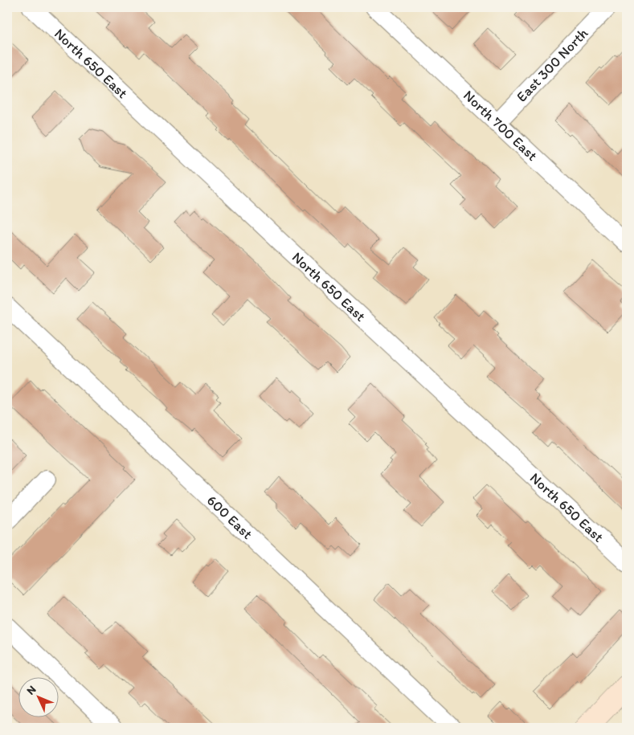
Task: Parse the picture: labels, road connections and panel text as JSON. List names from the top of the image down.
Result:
{
  "streets": {
    "street": [
      "North 650 East",
      "East 300 North",
      "North 700 East",
      "600 East"
    ]
  },
  "crossings": [
    ["East 300 North", "North 700 East"]
  ],
  "north": "top left"
}
